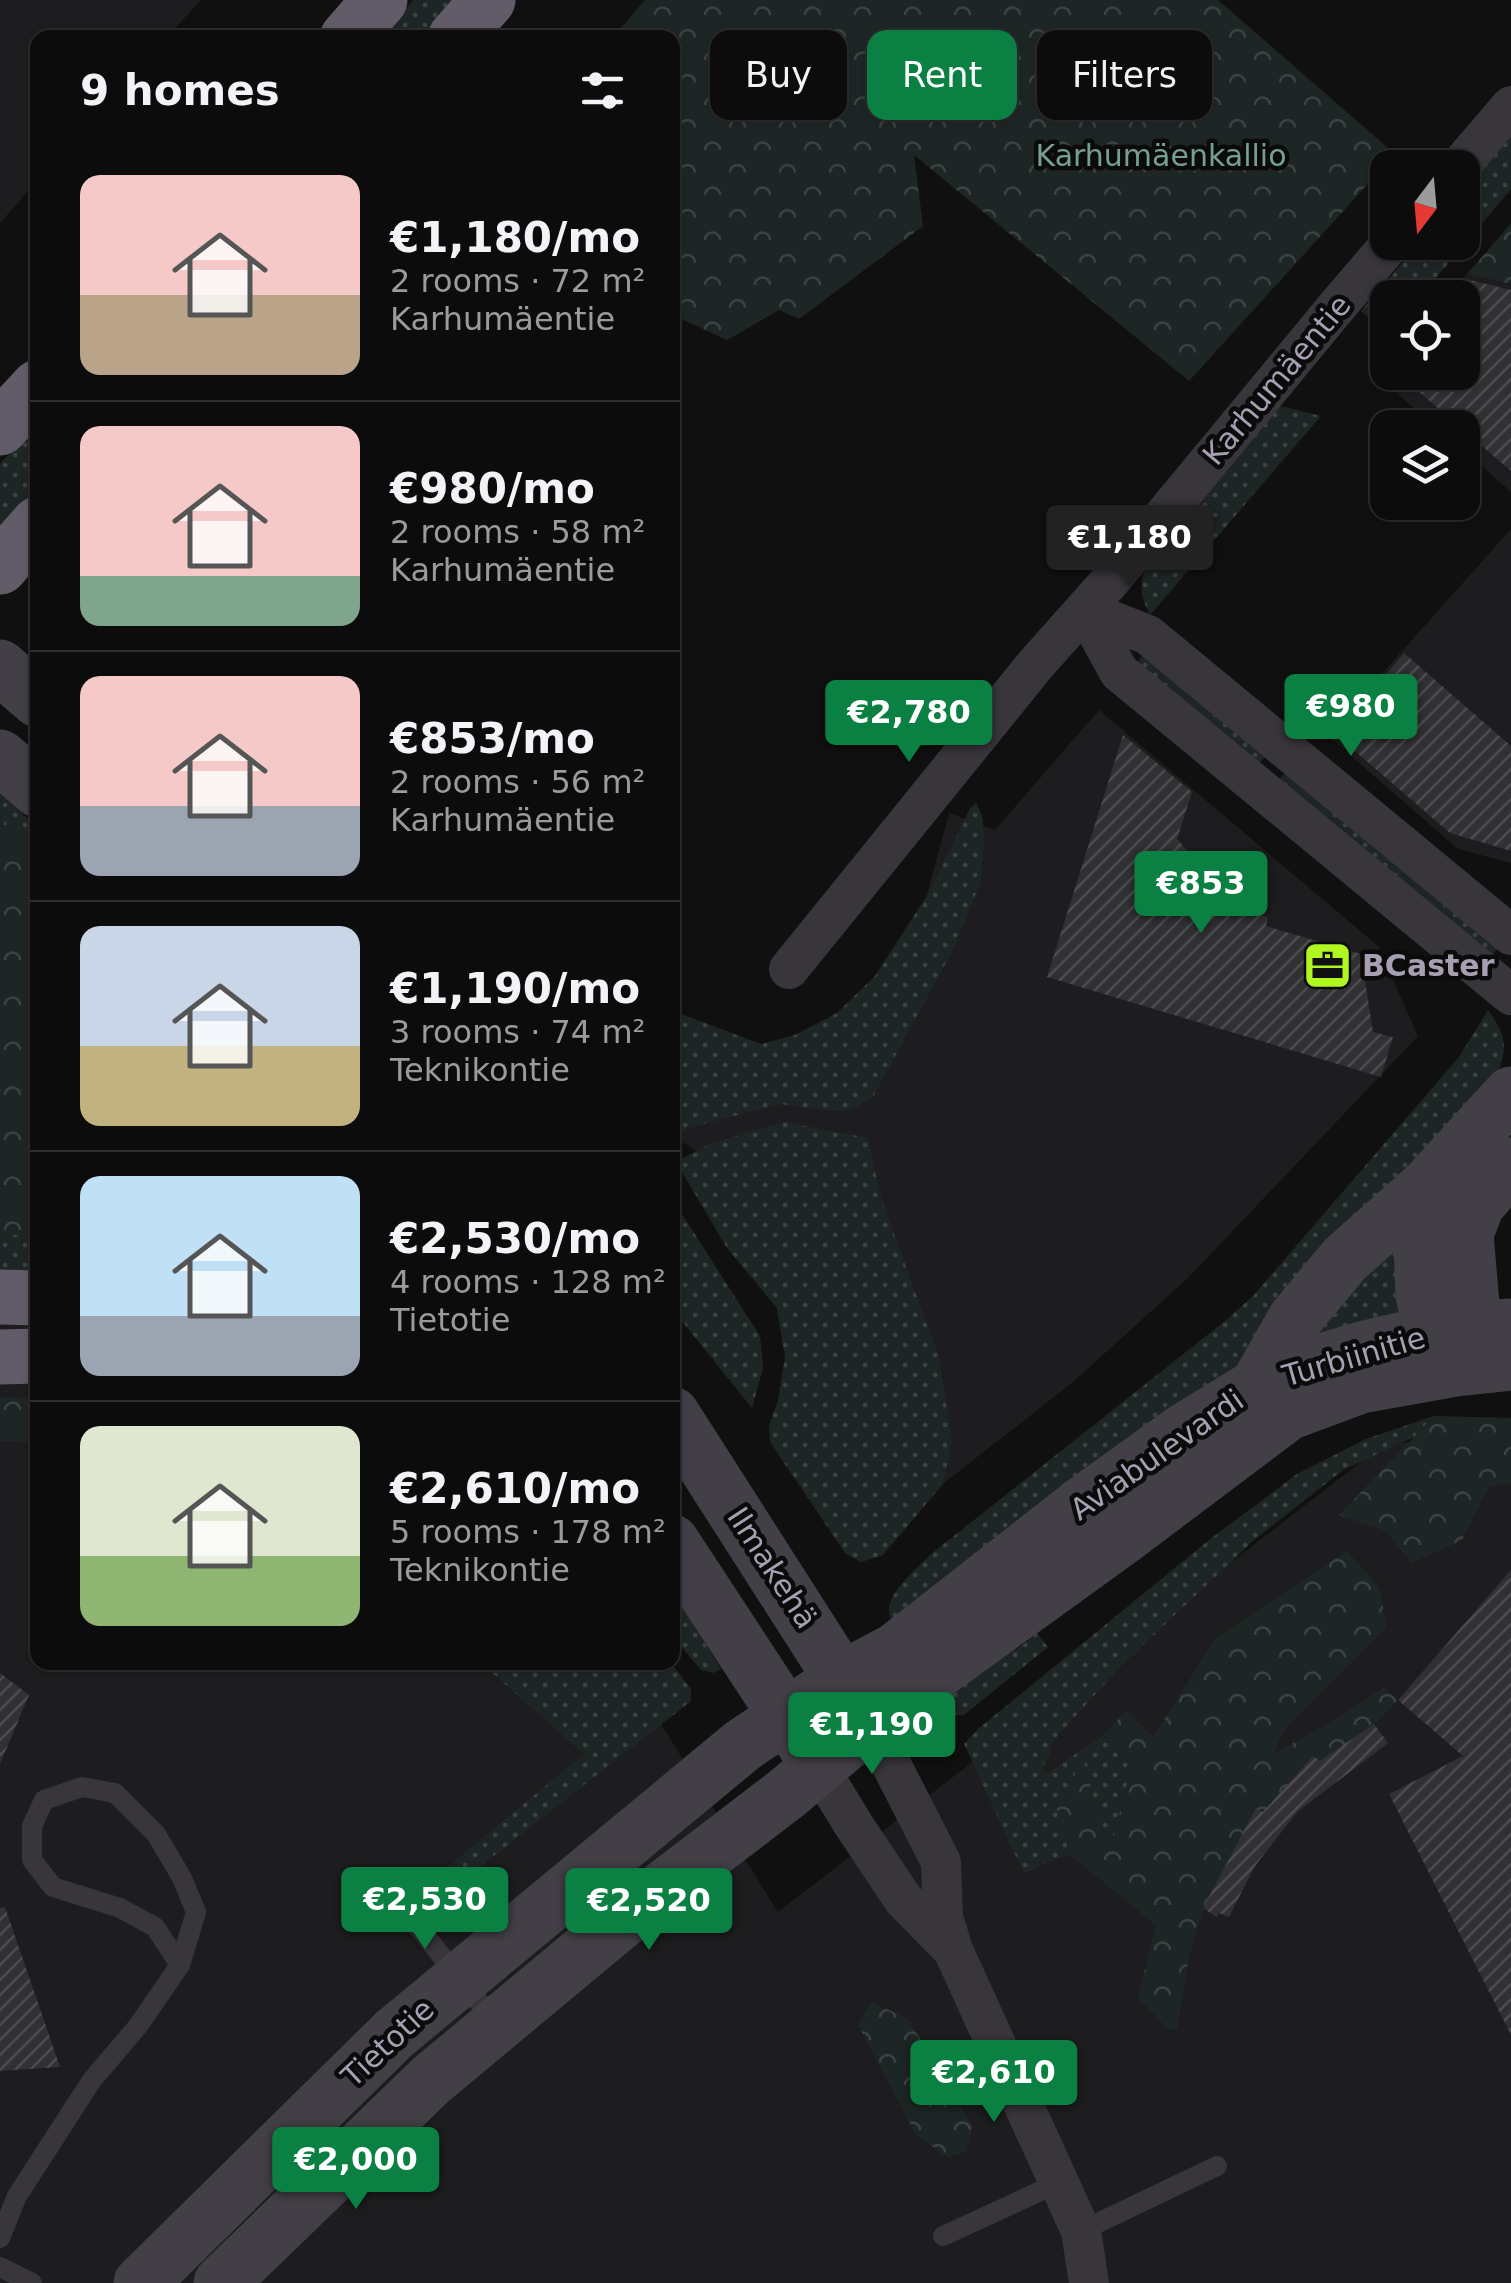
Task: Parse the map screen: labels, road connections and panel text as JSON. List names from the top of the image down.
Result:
{
  "streets": {
    "main road": [
      "Turbiinitie",
      "Aviabulevardi",
      "Ilmakehä",
      "Tietotie"
    ],
    "street": ["Karhumäentie"]
  },
  "crossings": [
    ["Turbiinitie", "Aviabulevardi"],
    ["Aviabulevardi", "Ilmakehä"],
    ["Aviabulevardi", "Tietotie"],
    ["Ilmakehä", "Tietotie"]
  ],
  "parks": ["Karhumäenkallio"],
  "places": {
    "office": ["BCaster"]
  },
  "north": "bottom",
  "page": {
    "chip": ["Buy", "Rent", "Filters"],
    "heading": "9 homes",
    "list": [
      {
        "name": "€1,180/mo",
        "note": "2 rooms · 72 m² · Karhumäentie"
      },
      {
        "name": "€980/mo",
        "note": "2 rooms · 58 m² · Karhumäentie"
      },
      {
        "name": "€853/mo",
        "note": "2 rooms · 56 m² · Karhumäentie"
      },
      {
        "name": "€1,190/mo",
        "note": "3 rooms · 74 m² · Teknikontie"
      },
      {
        "name": "€2,530/mo",
        "note": "4 rooms · 128 m² · Tietotie"
      },
      {
        "name": "€2,610/mo",
        "note": "5 rooms · 178 m² · Teknikontie"
      }
    ],
    "price": [
      "€1,180",
      "€980",
      "€2,780",
      "€853",
      "€1,190",
      "€2,530",
      "€2,520",
      "€2,610",
      "€2,000"
    ]
  }
}
